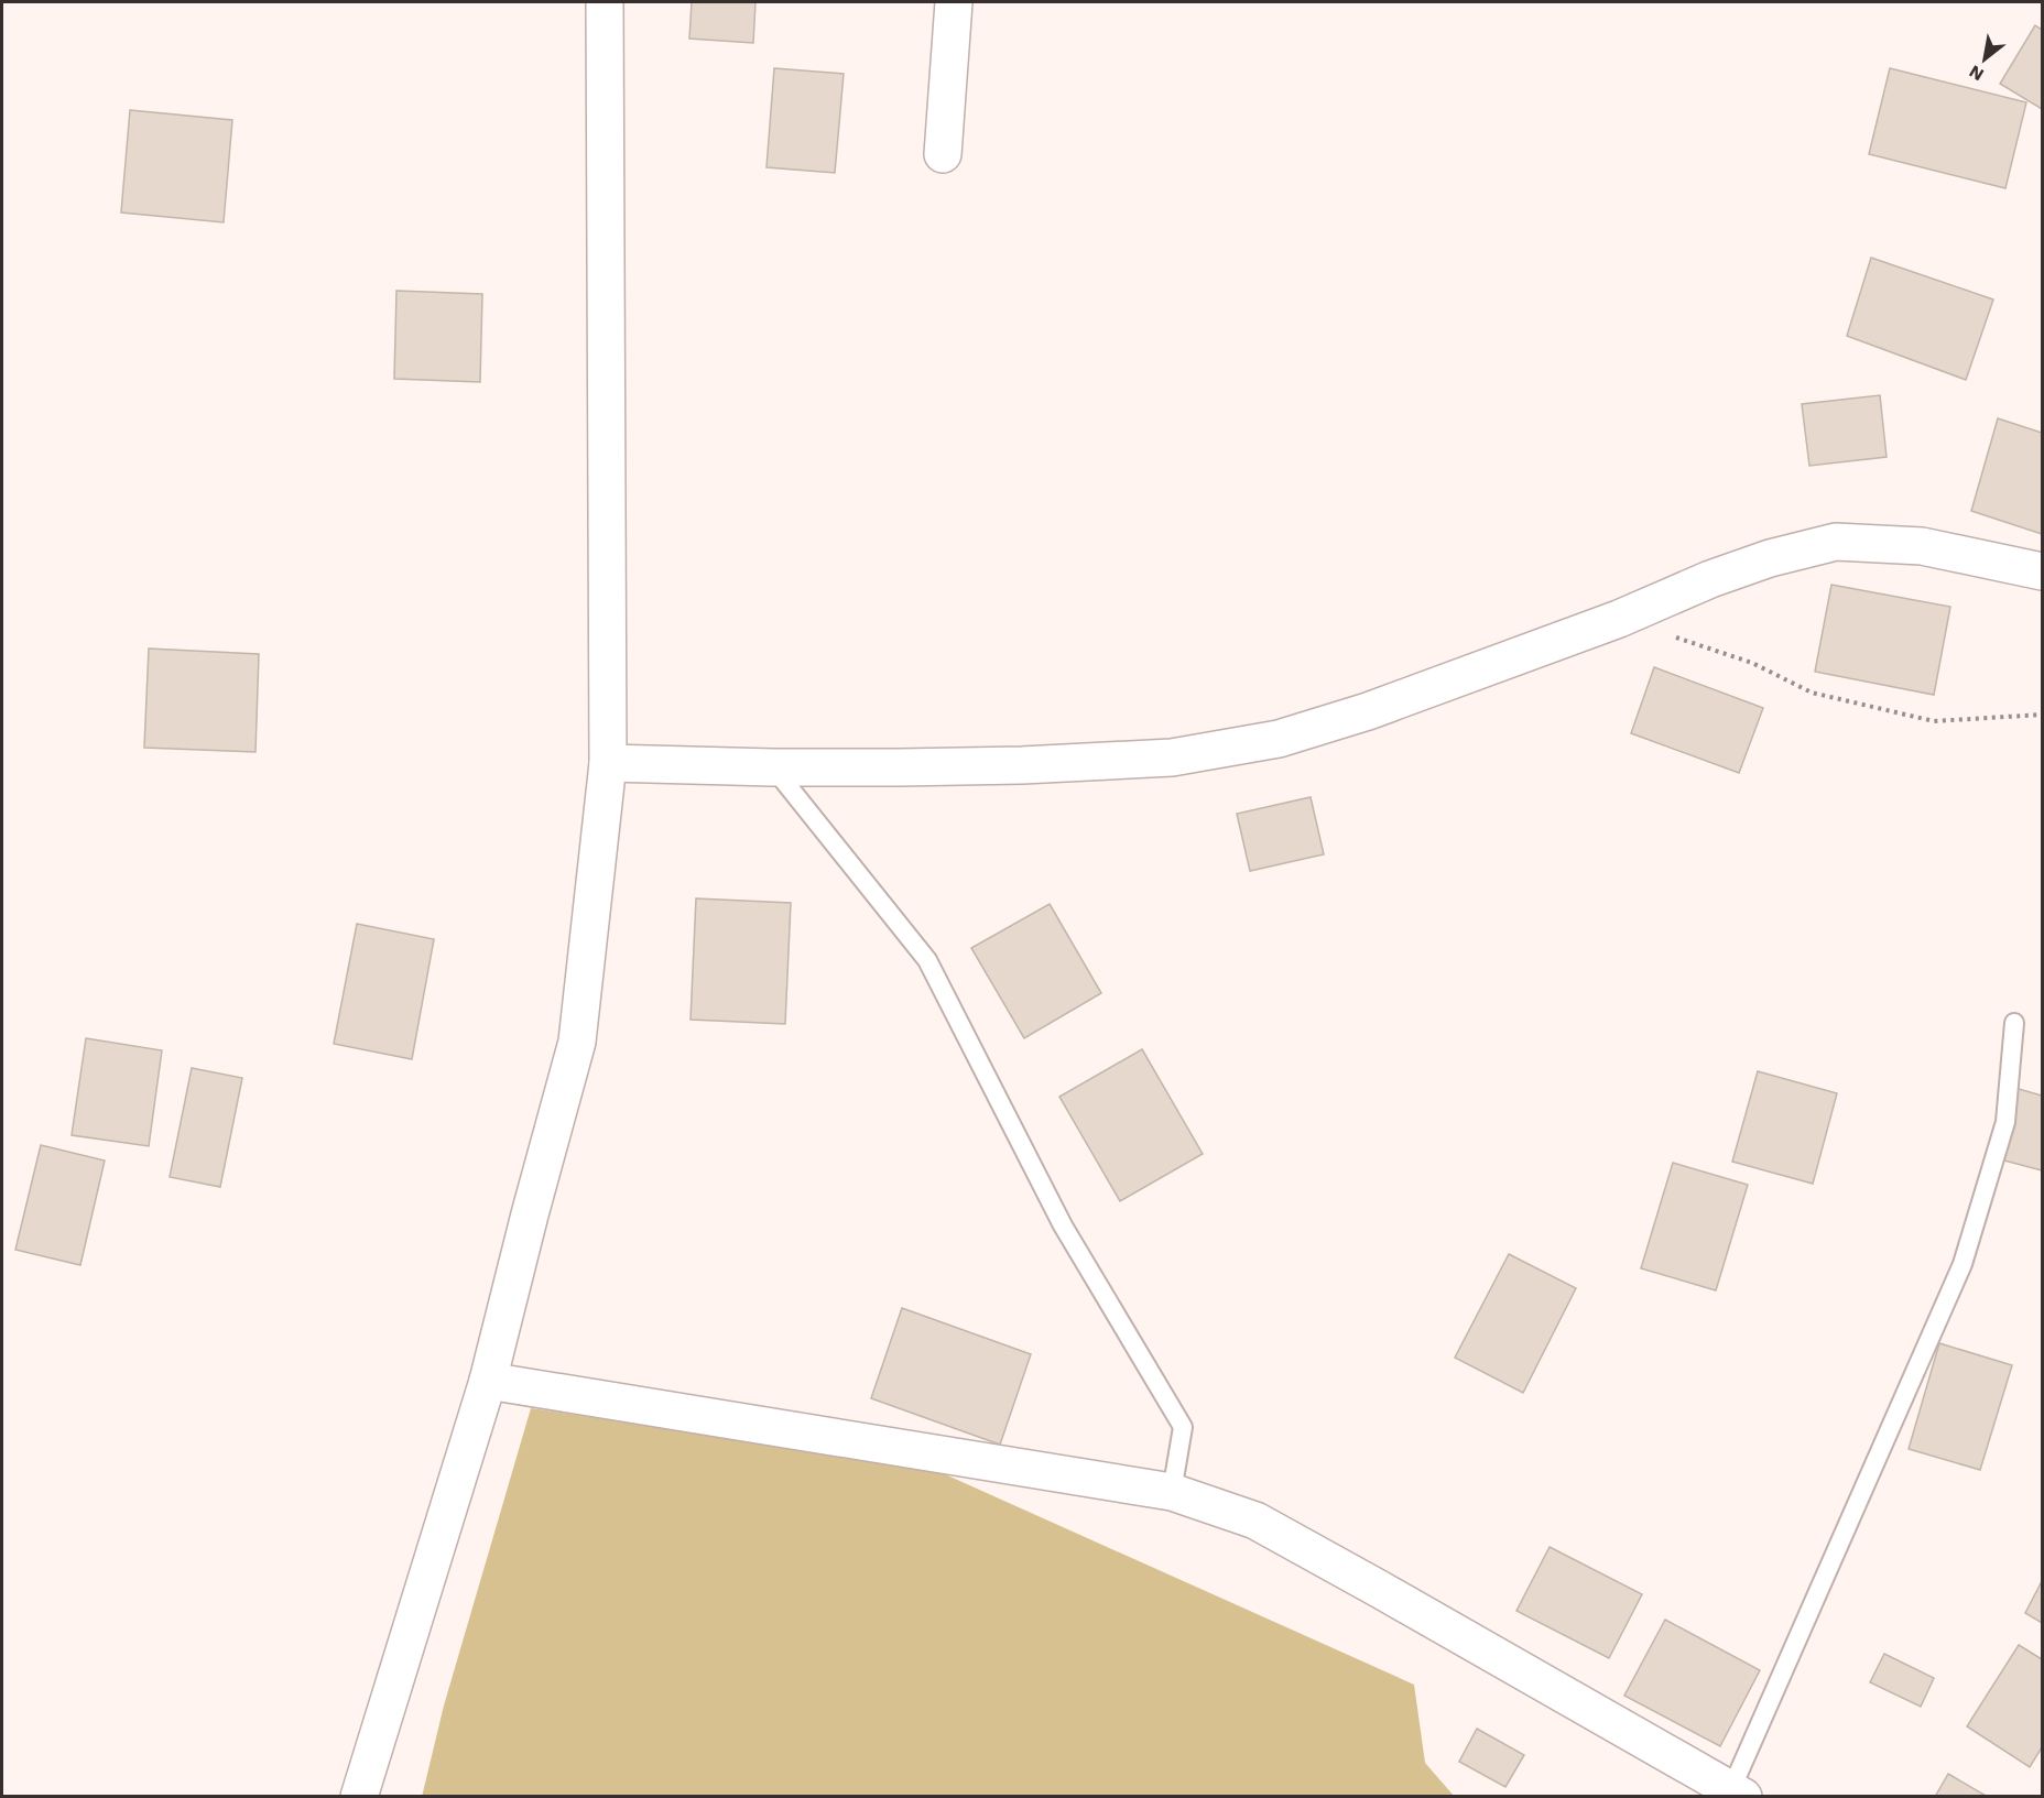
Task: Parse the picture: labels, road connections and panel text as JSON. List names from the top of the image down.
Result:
{
  "north": "bottom left"
}
